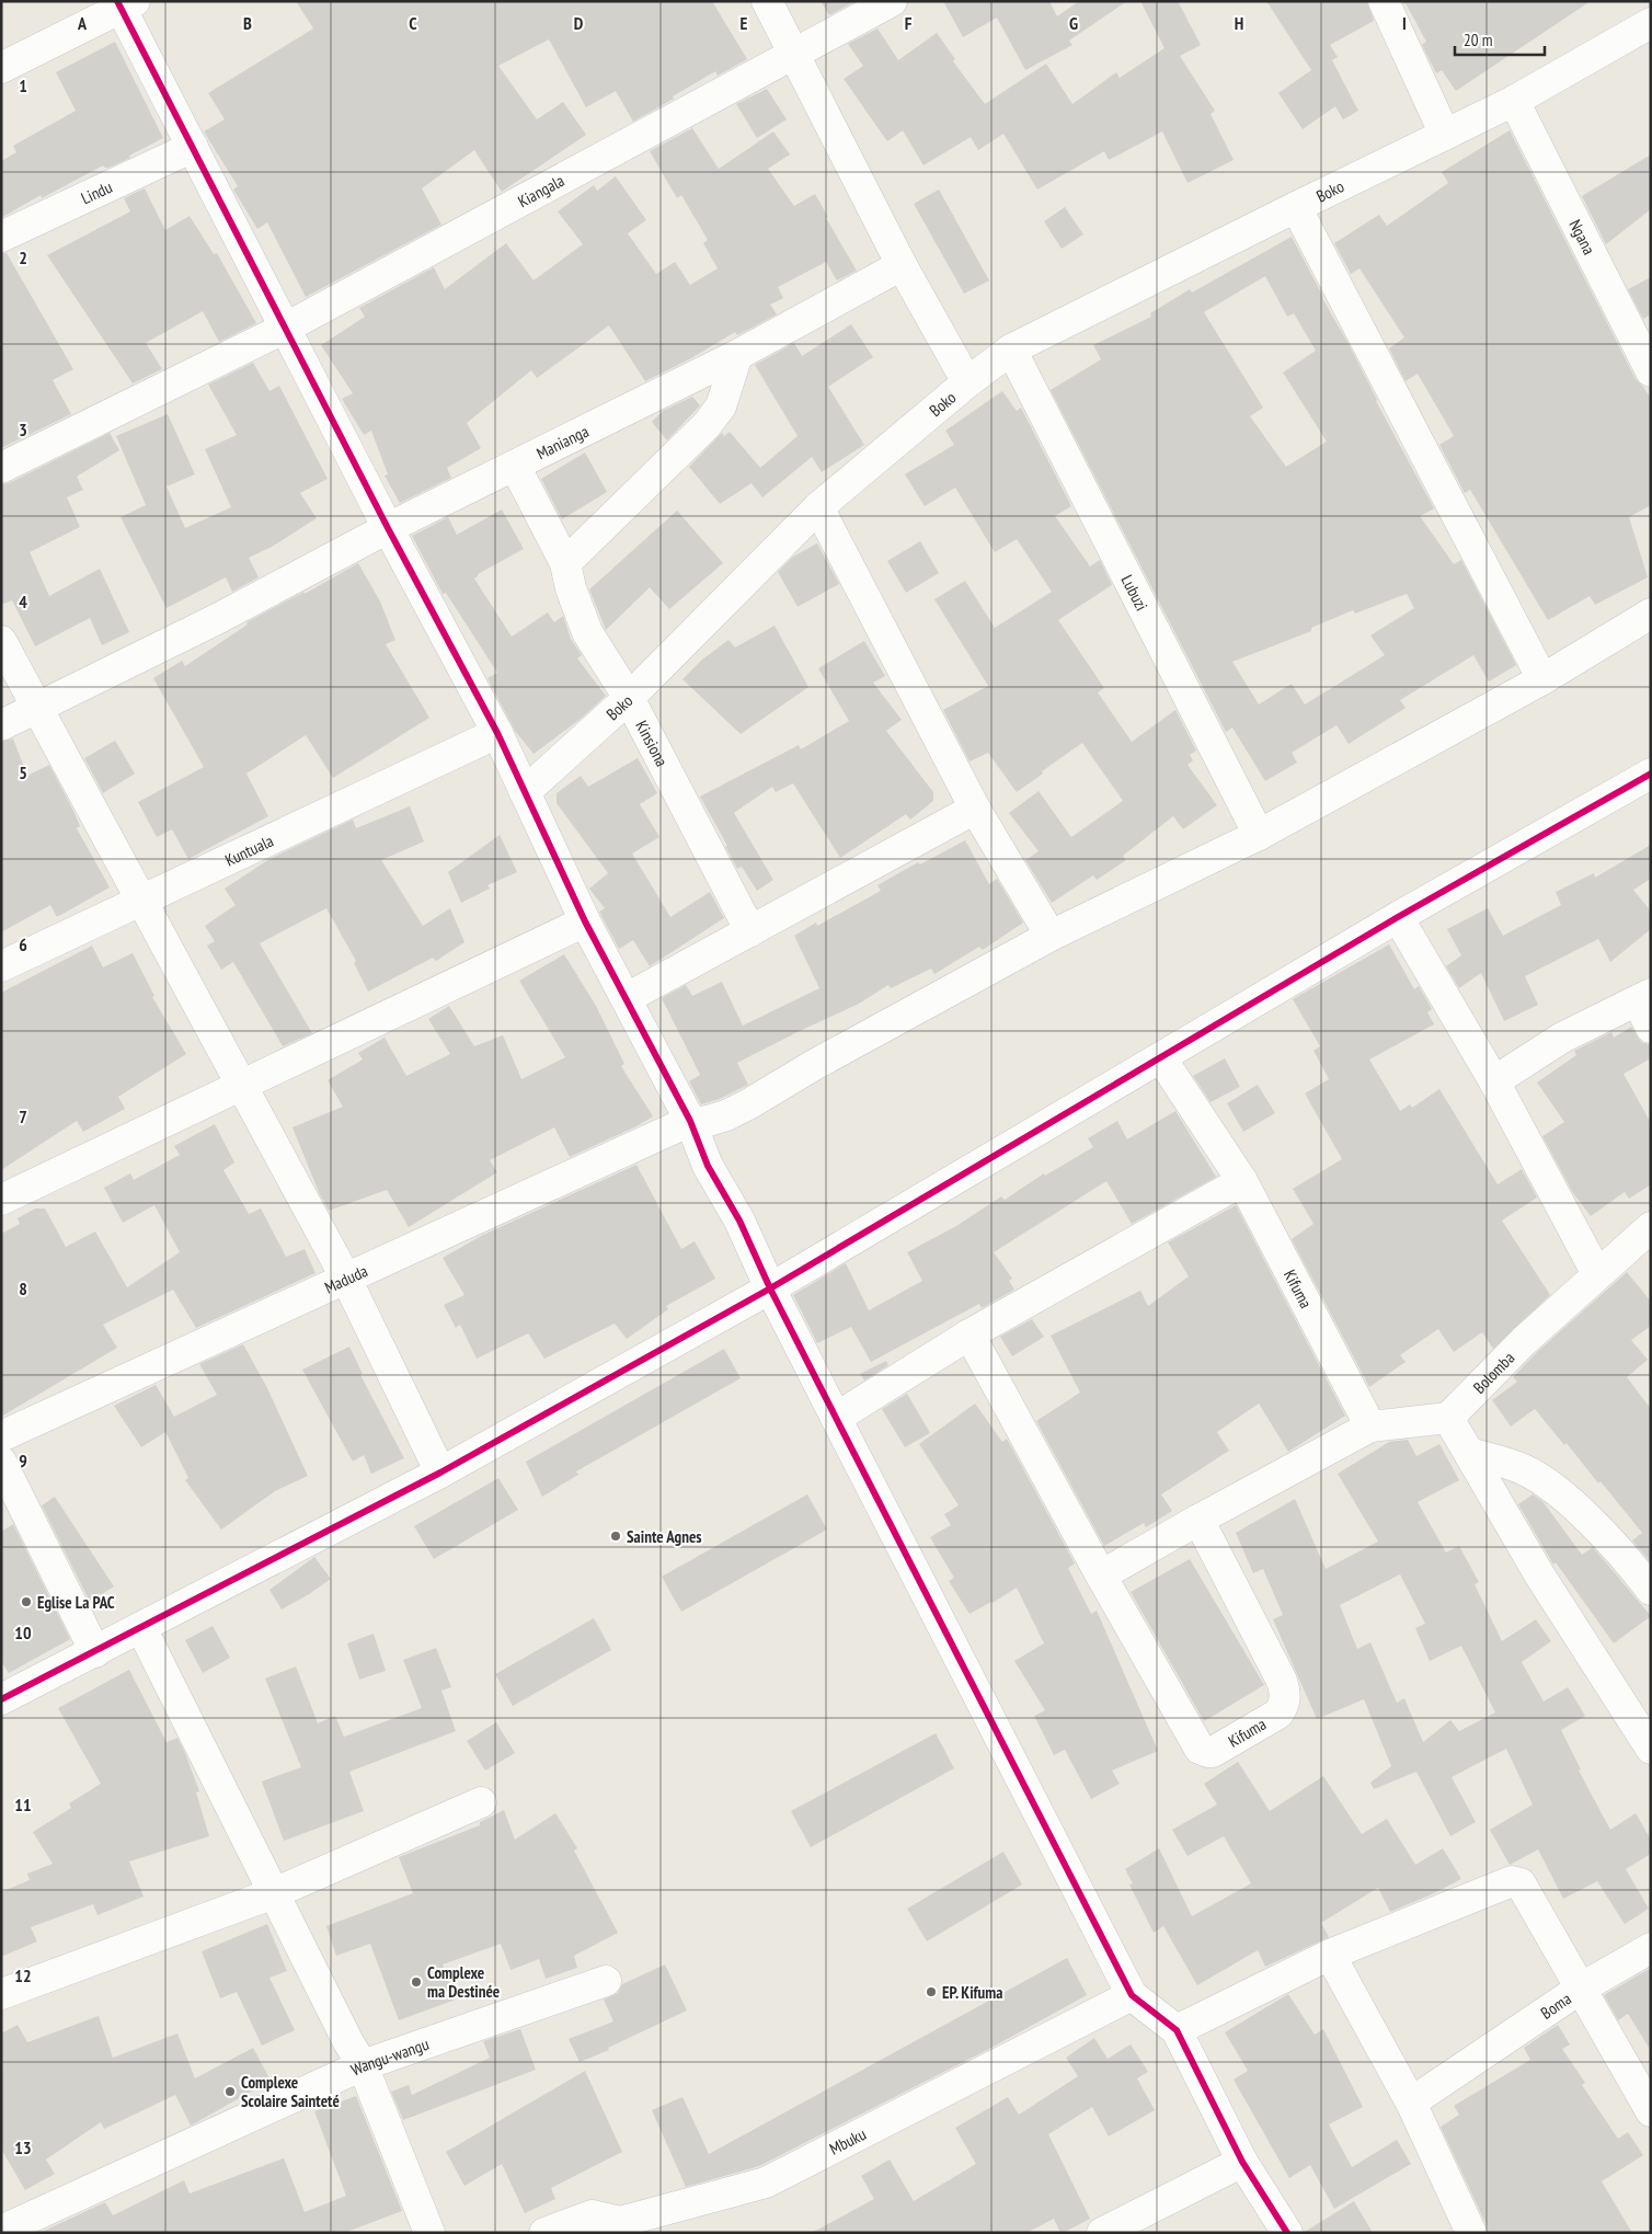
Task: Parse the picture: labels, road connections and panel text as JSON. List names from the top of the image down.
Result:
{
  "streets": {
    "street": [
      "Boko",
      "Lindu",
      "Kiangala",
      "Ngana",
      "Manianga",
      "Lubuzi",
      "Kinsiona",
      "Kuntuala",
      "Maduda",
      "Kifuma",
      "Bolomba",
      "Boma",
      "Wangu-wangu",
      "Mbuku"
    ]
  },
  "crossings": [
    ["Boko", "Ngana"],
    ["Boko", "Lubuzi"],
    ["Boko", "Kinsiona"],
    ["Manianga", "Kinsiona"],
    ["Lubuzi", "Maduda"]
  ],
  "places": [
    "Sainte Agnes",
    "Eglise La PAC",
    "Complexe ma Destinée",
    "EP. Kifuma",
    "Complexe Scolaire Sainteté"
  ],
  "scale_bar": "20 m",
  "grid": {
    "columns": [
      "A",
      "B",
      "C",
      "D",
      "E",
      "F",
      "G",
      "H",
      "I"
    ],
    "rows": [
      "1",
      "2",
      "3",
      "4",
      "5",
      "6",
      "7",
      "8",
      "9",
      "10",
      "11",
      "12",
      "13"
    ]
  }
}
